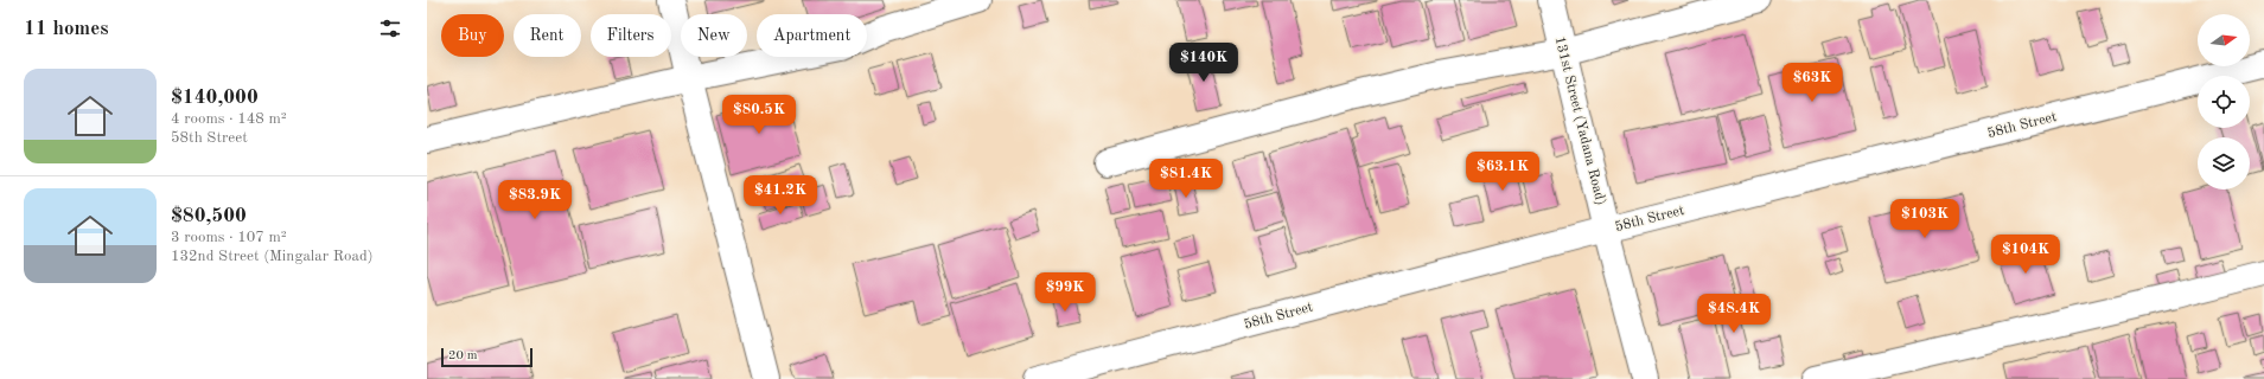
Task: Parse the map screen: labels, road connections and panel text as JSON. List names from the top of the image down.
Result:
{
  "streets": {
    "street": ["131st Street (Yadana Road)", "58th Street"]
  },
  "crossings": [
    ["131st Street (Yadana Road)", "58th Street"]
  ],
  "scale_bar": "20 m",
  "north": "right",
  "page": {
    "heading": "11 homes",
    "chip": [
      "Buy",
      "Rent",
      "Filters",
      "New",
      "Apartment"
    ],
    "price": [
      "$140K",
      "$63K",
      "$80.5K",
      "$63.1K",
      "$81.4K",
      "$41.2K",
      "$83.9K",
      "$103K",
      "$104K",
      "$99K",
      "$48.4K"
    ],
    "list": [
      {
        "name": "$140,000",
        "note": "4 rooms · 148 m² · 58th Street"
      },
      {
        "name": "$80,500",
        "note": "3 rooms · 107 m² · 132nd Street (Mingalar Road)"
      }
    ],
    "scale": "20 m"
  }
}
